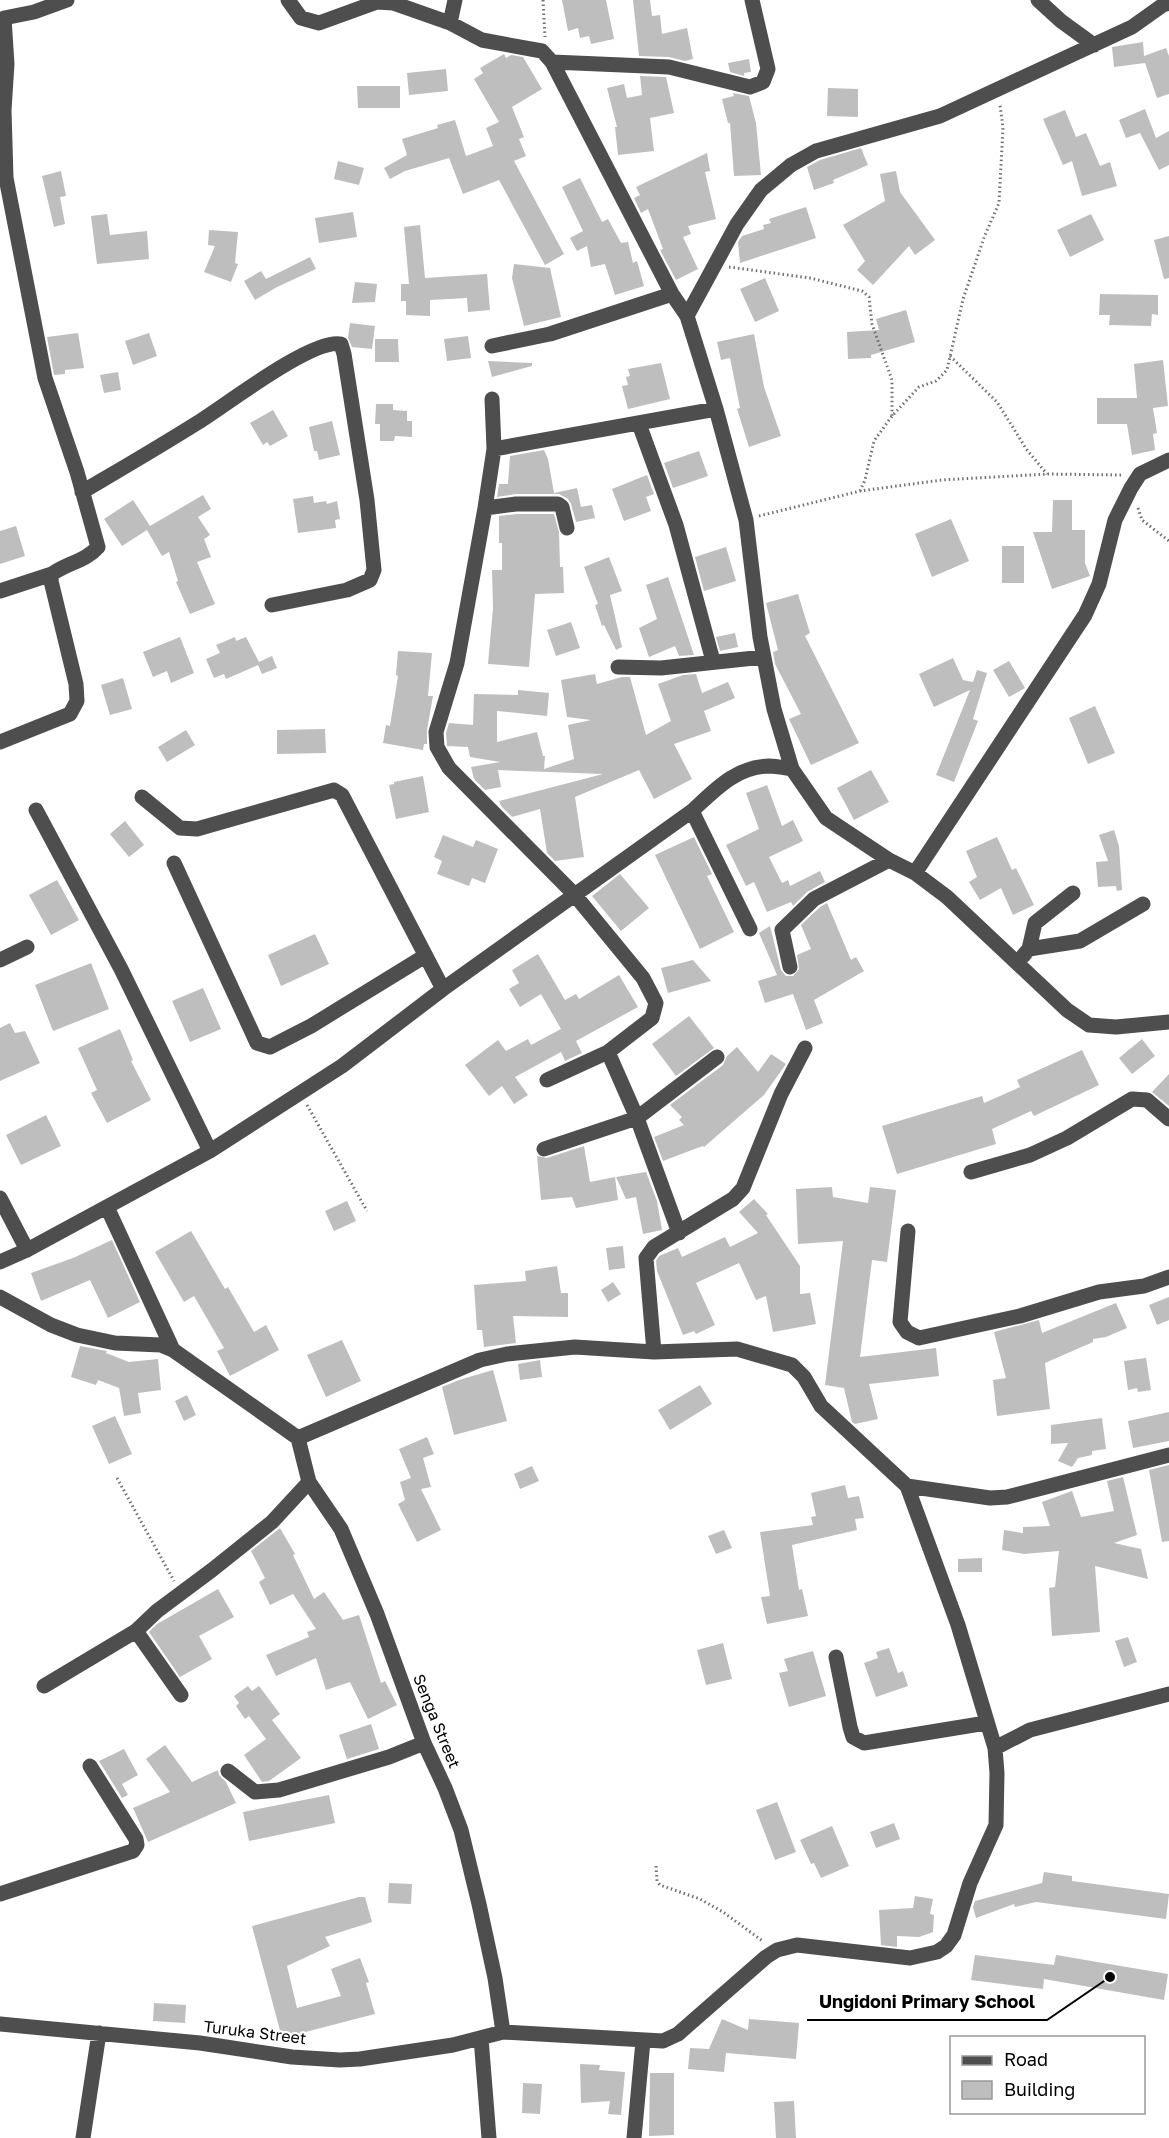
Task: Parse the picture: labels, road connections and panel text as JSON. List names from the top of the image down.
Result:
{
  "streets": {
    "street": ["Senga Street", "Turuka Street"]
  },
  "crossings": [
    ["Senga Street", "Turuka Street"]
  ],
  "places": ["Ungidoni Primary School"],
  "legend": ["Road", "Building"]
}
